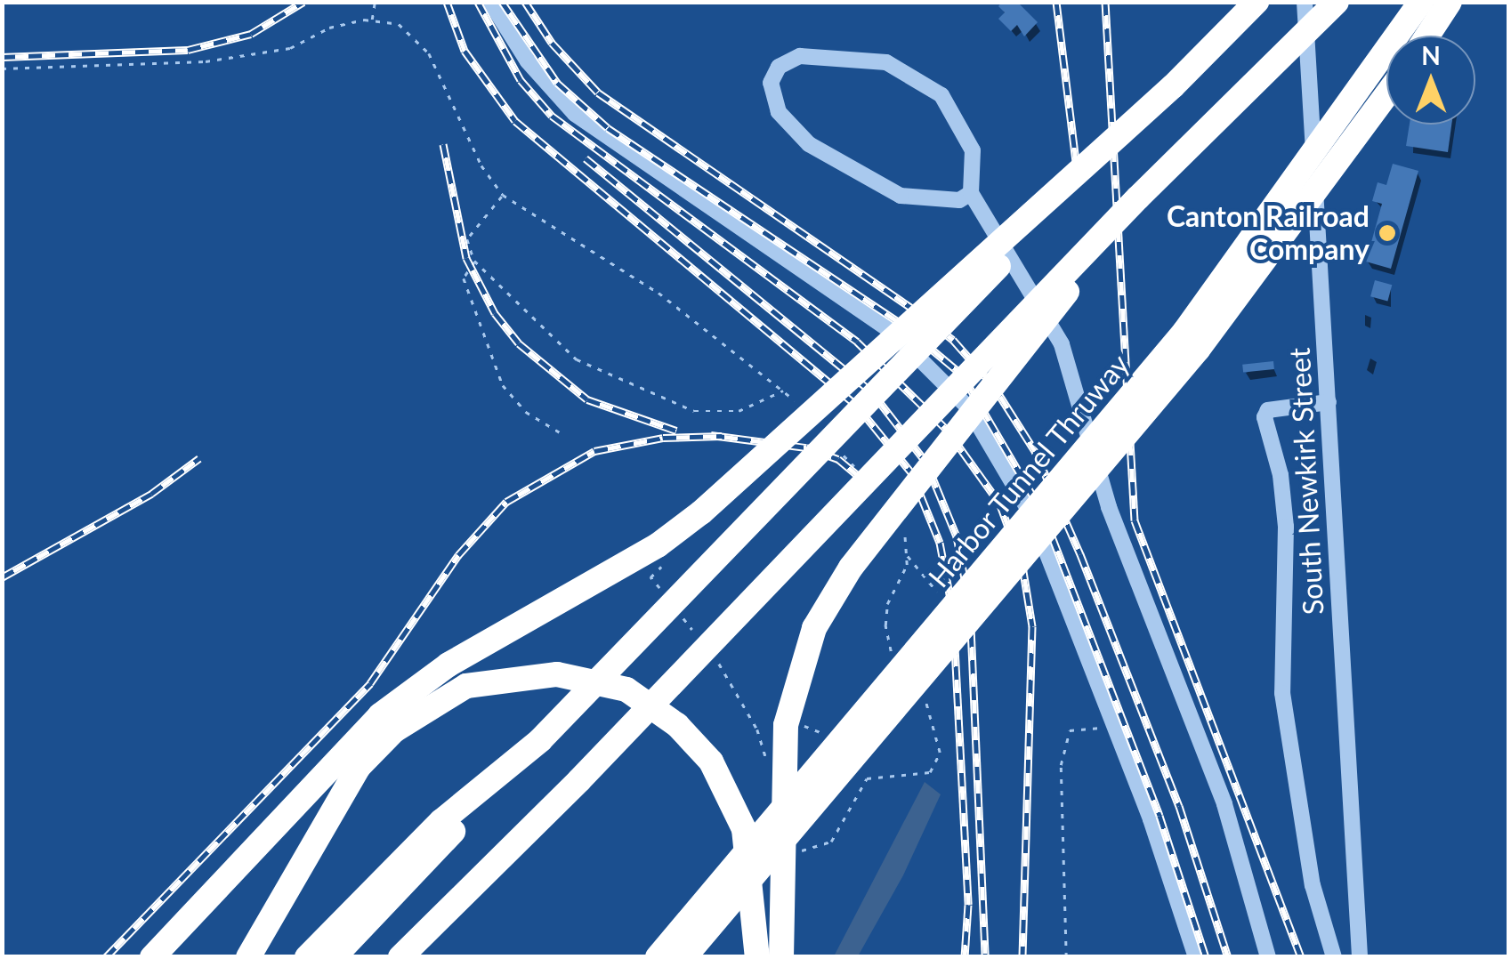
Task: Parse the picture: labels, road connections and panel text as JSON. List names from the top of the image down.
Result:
{
  "streets": {
    "highway": ["Harbor Tunnel Thruway"],
    "street": ["South Newkirk Street"]
  },
  "places": ["Canton Railroad Company"],
  "north": "top"
}
